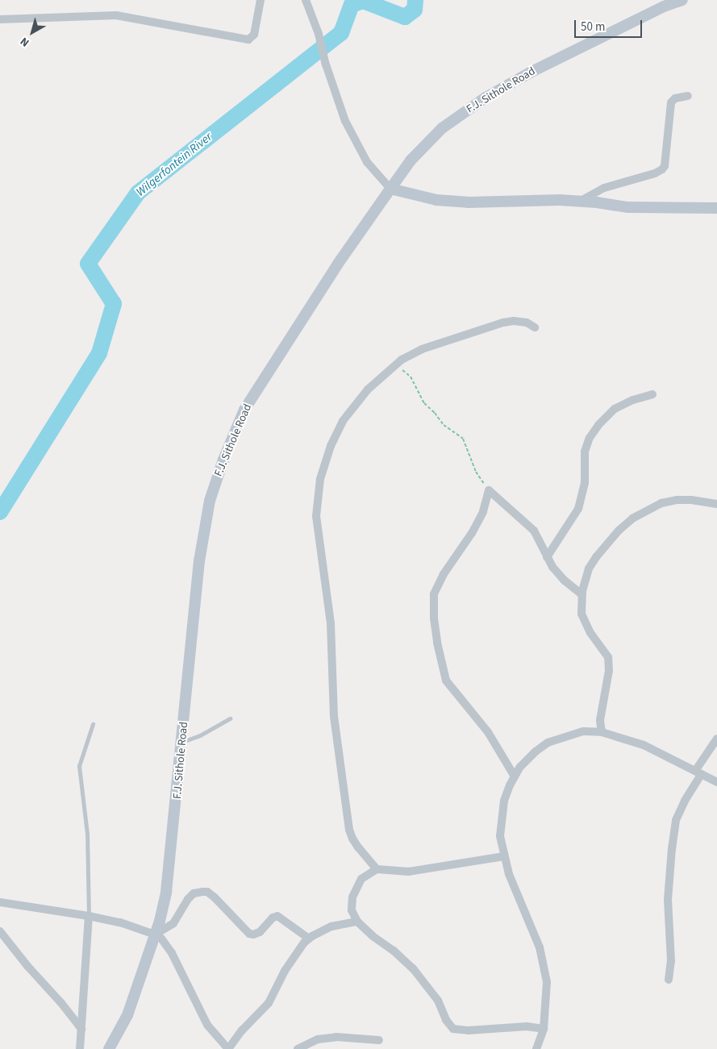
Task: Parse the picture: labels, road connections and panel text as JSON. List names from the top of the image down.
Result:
{
  "streets": {
    "street": ["F.J. Sithole Road"]
  },
  "water": ["Wilgerfontein River"],
  "scale_bar": "50 m",
  "north": "bottom left"
}
